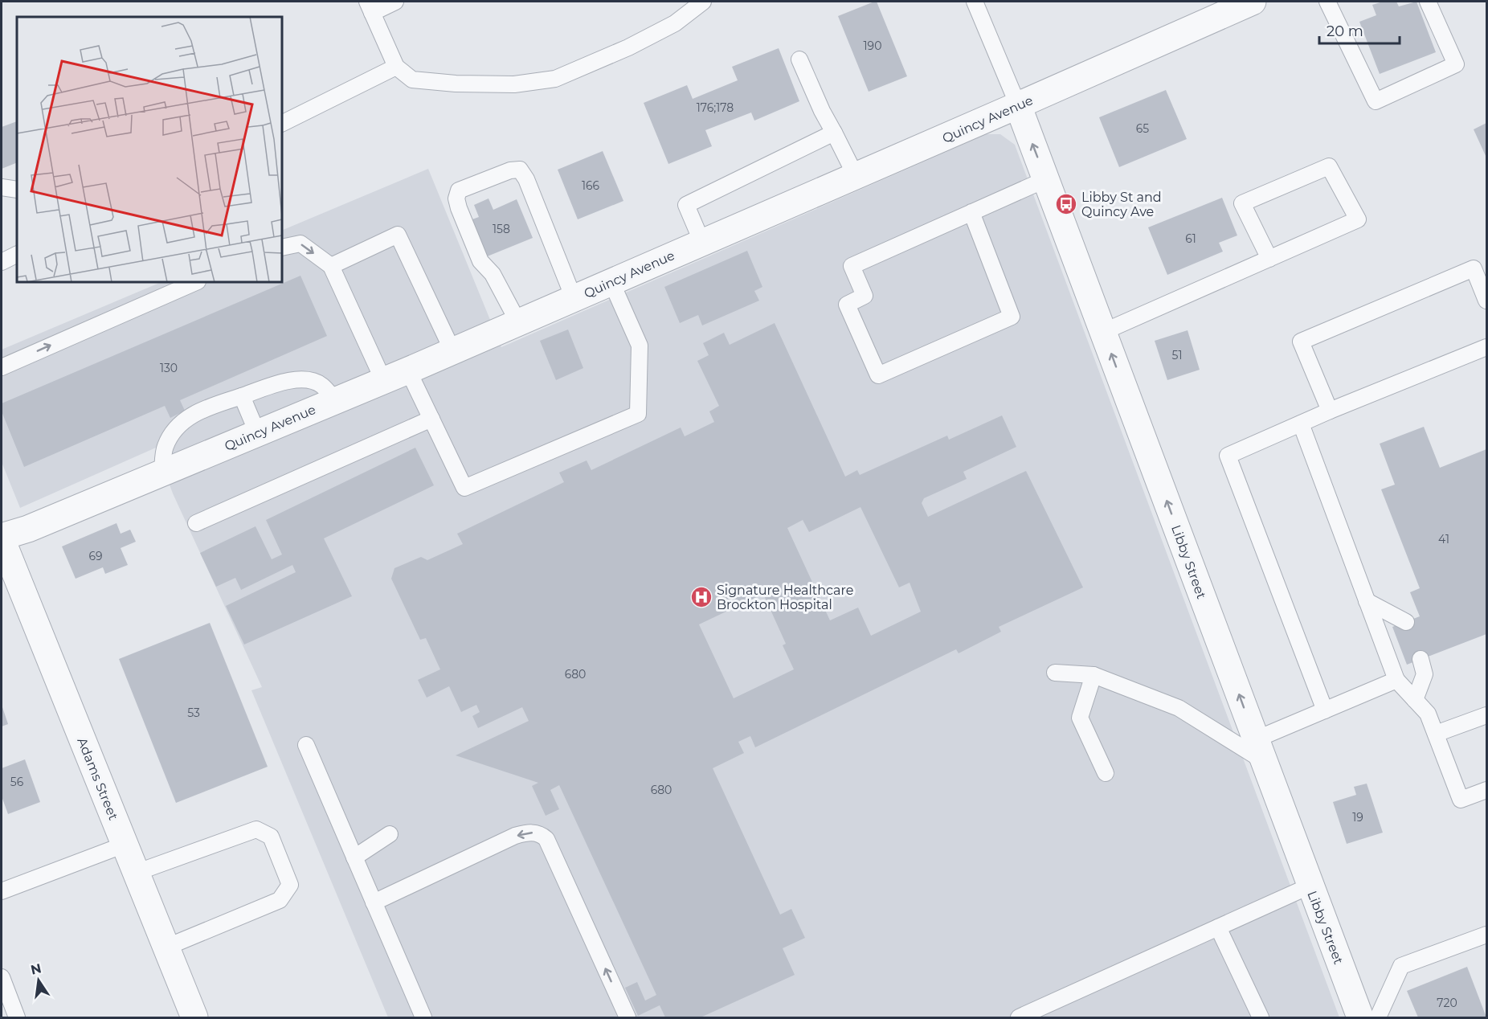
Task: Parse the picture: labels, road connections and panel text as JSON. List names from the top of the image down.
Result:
{
  "streets": {
    "street": ["Quincy Avenue", "Libby Street", "Adams Street"]
  },
  "crossings": [
    ["Quincy Avenue", "Libby Street"],
    ["Quincy Avenue", "Adams Street"]
  ],
  "one_way": ["Libby Street"],
  "places": {
    "bus stop": ["Libby St and Quincy Ave"],
    "hospital": ["Signature Healthcare Brockton Hospital"]
  },
  "house_numbers": [
    "190",
    "176;178",
    "65",
    "166",
    "158",
    "61",
    "51",
    "130",
    "41",
    "69",
    "680",
    "53",
    "56",
    "680",
    "19",
    "720"
  ],
  "scale_bar": "20 m",
  "north": "top"
}
